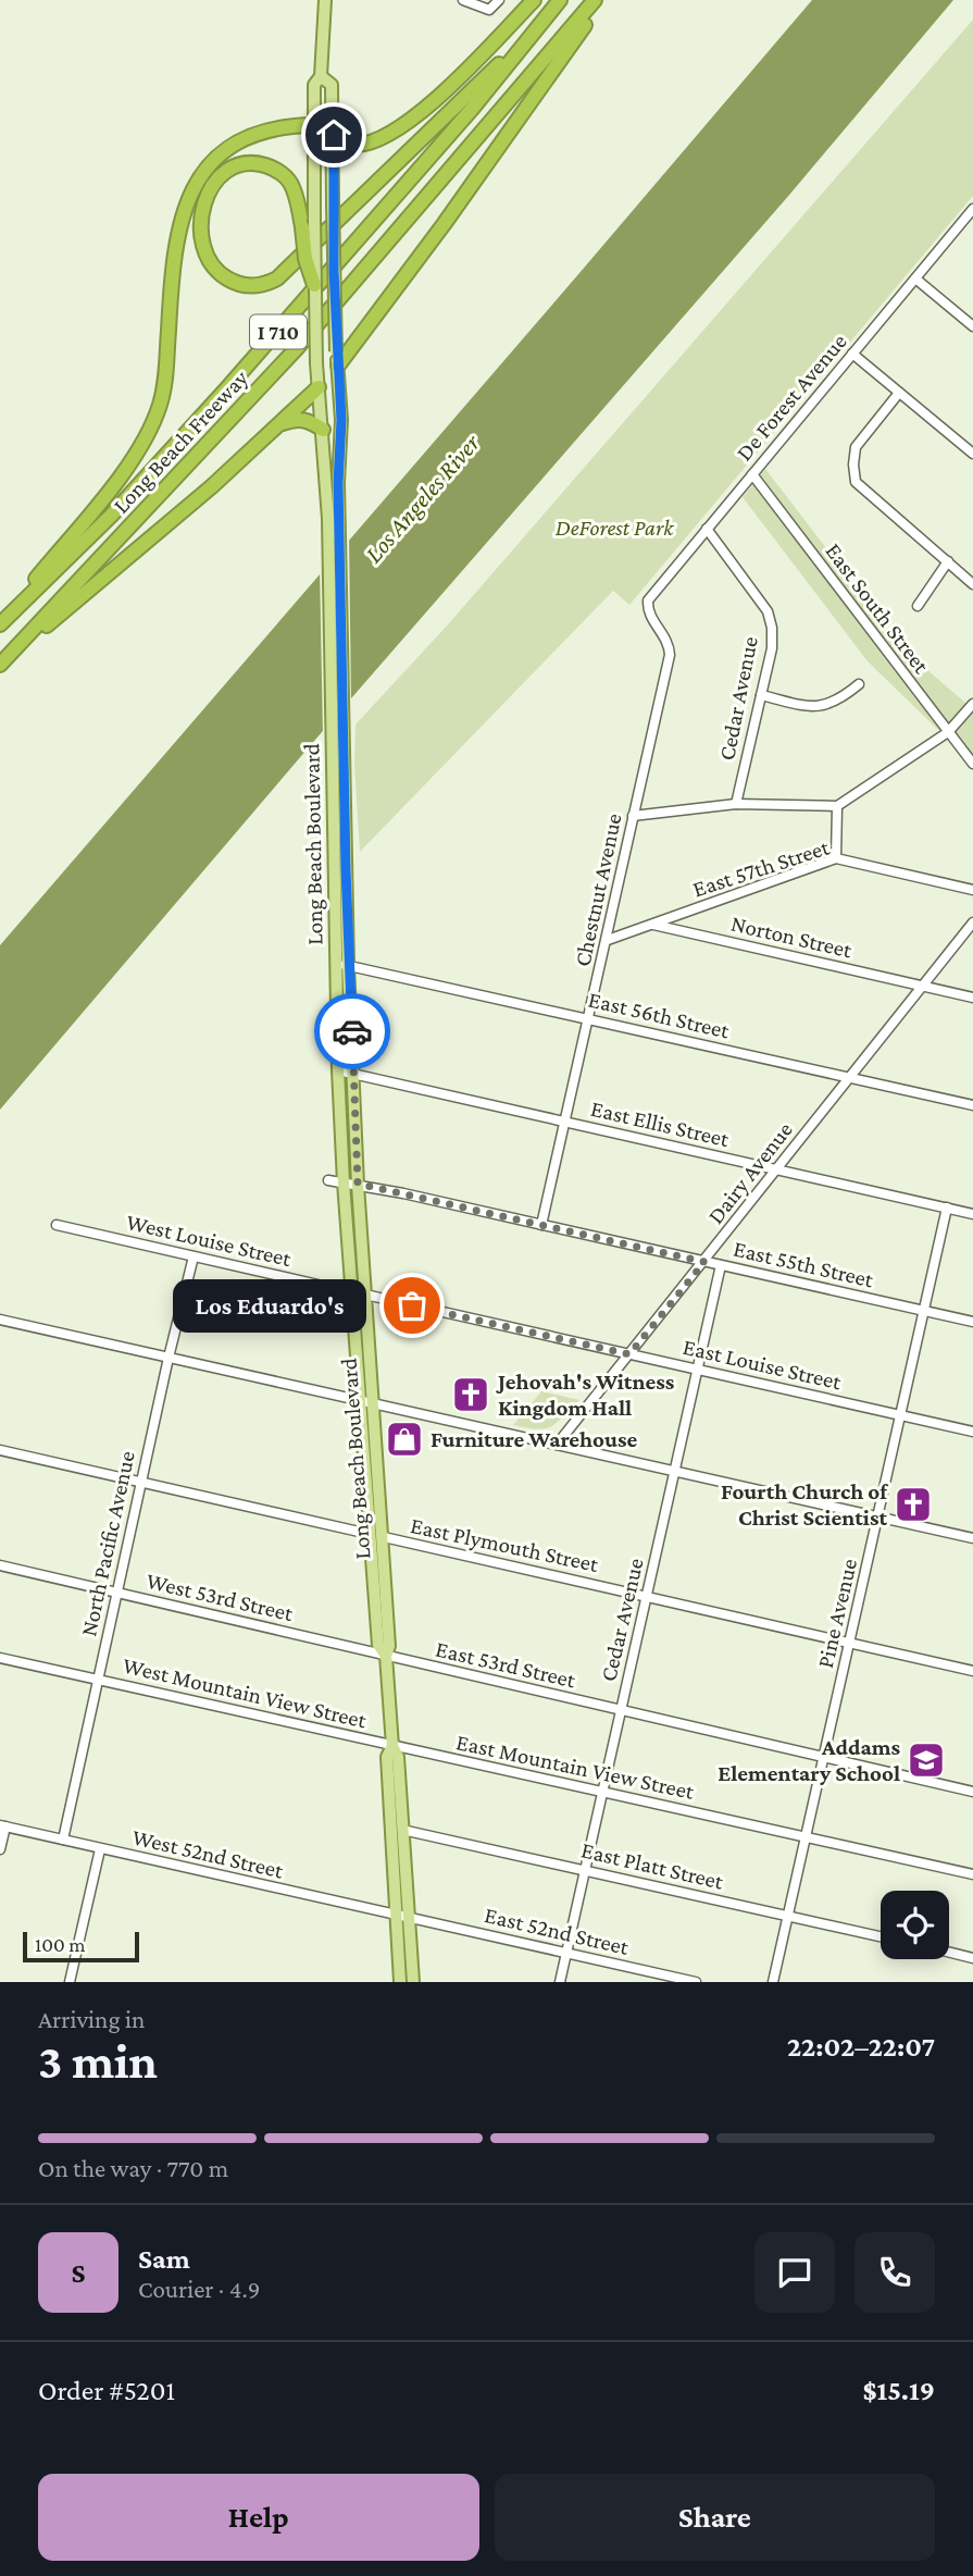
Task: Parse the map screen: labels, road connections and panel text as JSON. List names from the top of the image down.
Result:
{
  "streets": {
    "highway": ["I 710", "Long Beach Freeway"],
    "main road": ["Long Beach Boulevard"],
    "street": [
      "De Forest Avenue",
      "East South Street",
      "Cedar Avenue",
      "East 57th Street",
      "Chestnut Avenue",
      "Norton Street",
      "East 56th Street",
      "East Ellis Street",
      "Dairy Avenue",
      "West Louise Street",
      "East 55th Street",
      "East Louise Street",
      "North Pacific Avenue",
      "East Plymouth Street",
      "West 53rd Street",
      "Pine Avenue",
      "East 53rd Street",
      "West Mountain View Street",
      "East Mountain View Street",
      "West 52nd Street",
      "East Platt Street",
      "East 52nd Street"
    ]
  },
  "crossings": [
    ["De Forest Avenue", "East South Street"],
    ["De Forest Avenue", "Cedar Avenue"],
    ["De Forest Avenue", "Chestnut Avenue"],
    ["Cedar Avenue", "East 55th Street"],
    ["Cedar Avenue", "East Louise Street"],
    ["Cedar Avenue", "East Plymouth Street"],
    ["Cedar Avenue", "East 53rd Street"],
    ["Cedar Avenue", "East Mountain View Street"],
    ["Cedar Avenue", "East Platt Street"],
    ["Cedar Avenue", "East 52nd Street"],
    ["Long Beach Boulevard", "East 56th Street"],
    ["Long Beach Boulevard", "East Ellis Street"],
    ["Long Beach Boulevard", "West Louise Street"],
    ["Long Beach Boulevard", "East 55th Street"],
    ["Long Beach Boulevard", "East Louise Street"],
    ["Long Beach Boulevard", "East Plymouth Street"],
    ["Long Beach Boulevard", "West 53rd Street"],
    ["Long Beach Boulevard", "East 53rd Street"],
    ["Long Beach Boulevard", "West Mountain View Street"],
    ["Long Beach Boulevard", "East Mountain View Street"],
    ["Long Beach Boulevard", "West 52nd Street"],
    ["Long Beach Boulevard", "East Platt Street"],
    ["Long Beach Boulevard", "East 52nd Street"],
    ["East 57th Street", "Chestnut Avenue"],
    ["East 57th Street", "Norton Street"],
    ["Chestnut Avenue", "East 56th Street"],
    ["Chestnut Avenue", "East Ellis Street"],
    ["Chestnut Avenue", "East 55th Street"],
    ["Norton Street", "Dairy Avenue"],
    ["East 56th Street", "Dairy Avenue"],
    ["East Ellis Street", "Dairy Avenue"],
    ["East Ellis Street", "Pine Avenue"],
    ["Dairy Avenue", "East 55th Street"],
    ["Dairy Avenue", "East Louise Street"],
    ["West Louise Street", "North Pacific Avenue"],
    ["East 55th Street", "Pine Avenue"],
    ["East Louise Street", "Pine Avenue"],
    ["North Pacific Avenue", "West 53rd Street"],
    ["North Pacific Avenue", "West Mountain View Street"],
    ["North Pacific Avenue", "West 52nd Street"],
    ["East Plymouth Street", "Pine Avenue"],
    ["West 53rd Street", "East 53rd Street"],
    ["Pine Avenue", "East 53rd Street"],
    ["Pine Avenue", "East Mountain View Street"],
    ["Pine Avenue", "East Platt Street"],
    ["West Mountain View Street", "East Mountain View Street"],
    ["West 52nd Street", "East 52nd Street"]
  ],
  "water": ["Los Angeles River"],
  "parks": ["DeForest Park"],
  "places": {
    "other": ["Los Eduardo's"],
    "church": ["Jehovah's Witness Kingdom Hall", "Fourth Church of Christ Scientist"],
    "shop": ["Furniture Warehouse"],
    "school or university": ["Addams Elementary School"]
  },
  "scale_bar": "100 m",
  "page": {
    "bubble": "Los Eduardo's",
    "scale": "100 m",
    "heading": ["3 min", "Arriving in", "22:02–22:07"],
    "panel": [
      "Sam",
      "Courier · 4.9",
      "Order #5201",
      "$15.19"
    ],
    "bar": "On the way · 770 m",
    "round": "S",
    "buttons": ["Help", "Share"]
  }
}
